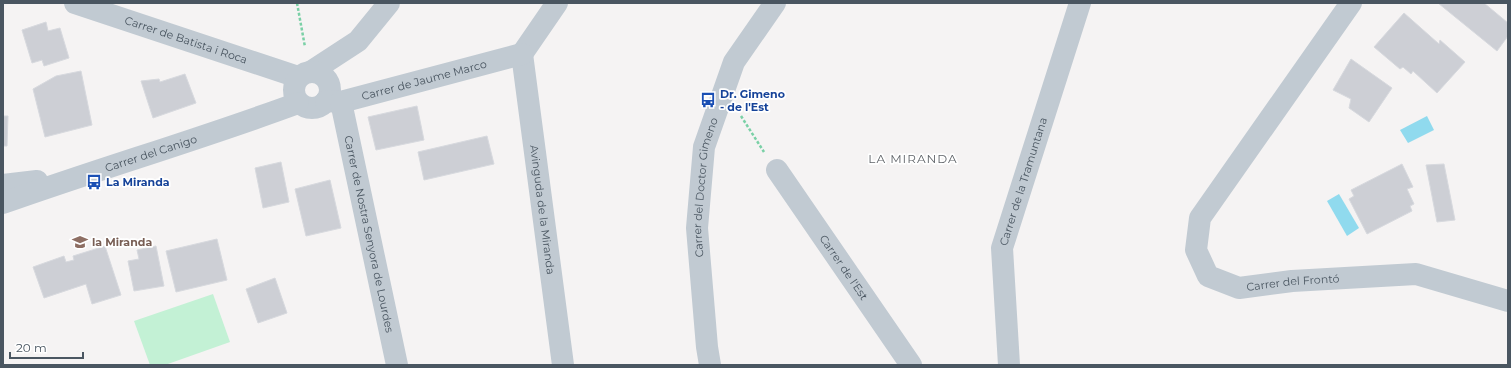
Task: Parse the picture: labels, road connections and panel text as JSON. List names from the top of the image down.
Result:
{
  "streets": {
    "street": [
      "Carrer de Batista i Roca",
      "Carrer de Jaume Marco",
      "Carrer del Canigo",
      "Carrer de la Tramuntana",
      "Carrer del Doctor Gimeno",
      "Avinguda de la Miranda",
      "Carrer de Nostra Senyora de Lourdes",
      "Carrer de l'Est",
      "Carrer del Frontó"
    ]
  },
  "crossings": [
    ["Carrer de Batista i Roca", "Carrer de Jaume Marco"],
    ["Carrer de Batista i Roca", "Carrer del Canigo"],
    ["Carrer de Batista i Roca", "Carrer de Nostra Senyora de Lourdes"],
    ["Carrer de Jaume Marco", "Carrer del Canigo"],
    ["Carrer de Jaume Marco", "Avinguda de la Miranda"],
    ["Carrer de Jaume Marco", "Carrer de Nostra Senyora de Lourdes"],
    ["Carrer del Canigo", "Carrer de Nostra Senyora de Lourdes"]
  ],
  "districts": ["LA MIRANDA"],
  "places": {
    "bus stop": ["Dr. Gimeno - de l'Est", "La Miranda"],
    "school or university": ["la Miranda"]
  },
  "scale_bar": "20 m"
}
